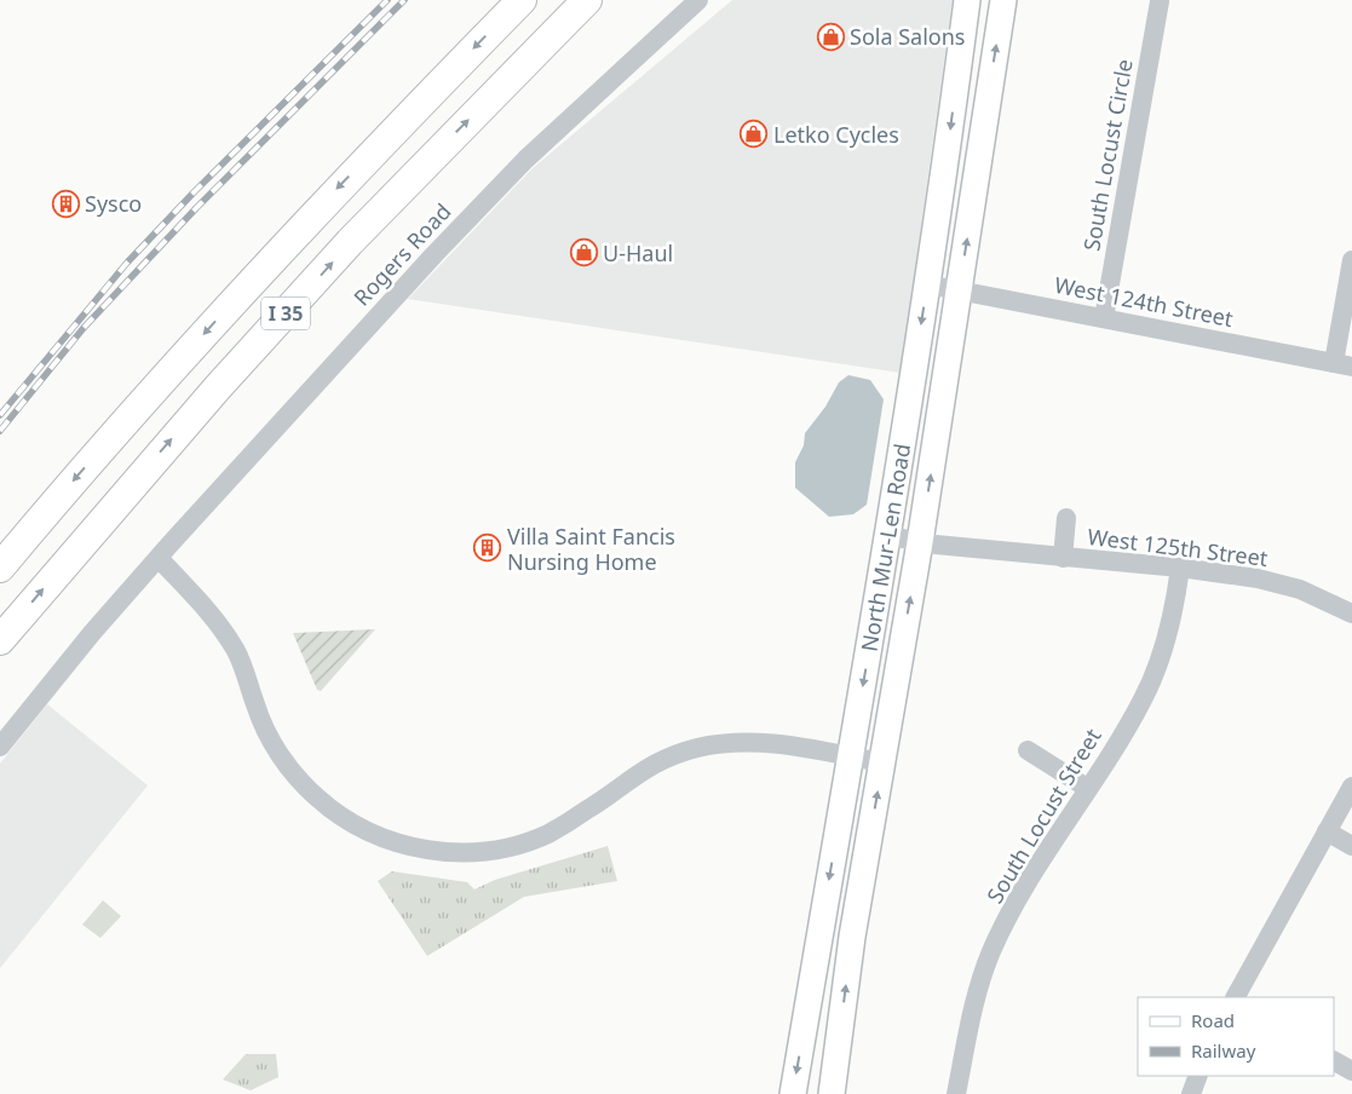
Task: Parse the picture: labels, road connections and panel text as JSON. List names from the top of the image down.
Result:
{
  "streets": {
    "highway": ["I 35"],
    "main road": ["North Mur-Len Road"],
    "street": [
      "South Locust Circle",
      "Rogers Road",
      "West 124th Street",
      "West 125th Street",
      "South Locust Street"
    ]
  },
  "crossings": [
    ["South Locust Circle", "West 124th Street"],
    ["West 124th Street", "North Mur-Len Road"],
    ["West 125th Street", "North Mur-Len Road"],
    ["West 125th Street", "South Locust Street"]
  ],
  "places": {
    "shop": ["Sola Salons", "Letko Cycles", "U-Haul"],
    "building": ["Sysco", "Villa Saint Fancis Nursing Home"]
  },
  "legend": ["Road", "Railway"]
}
